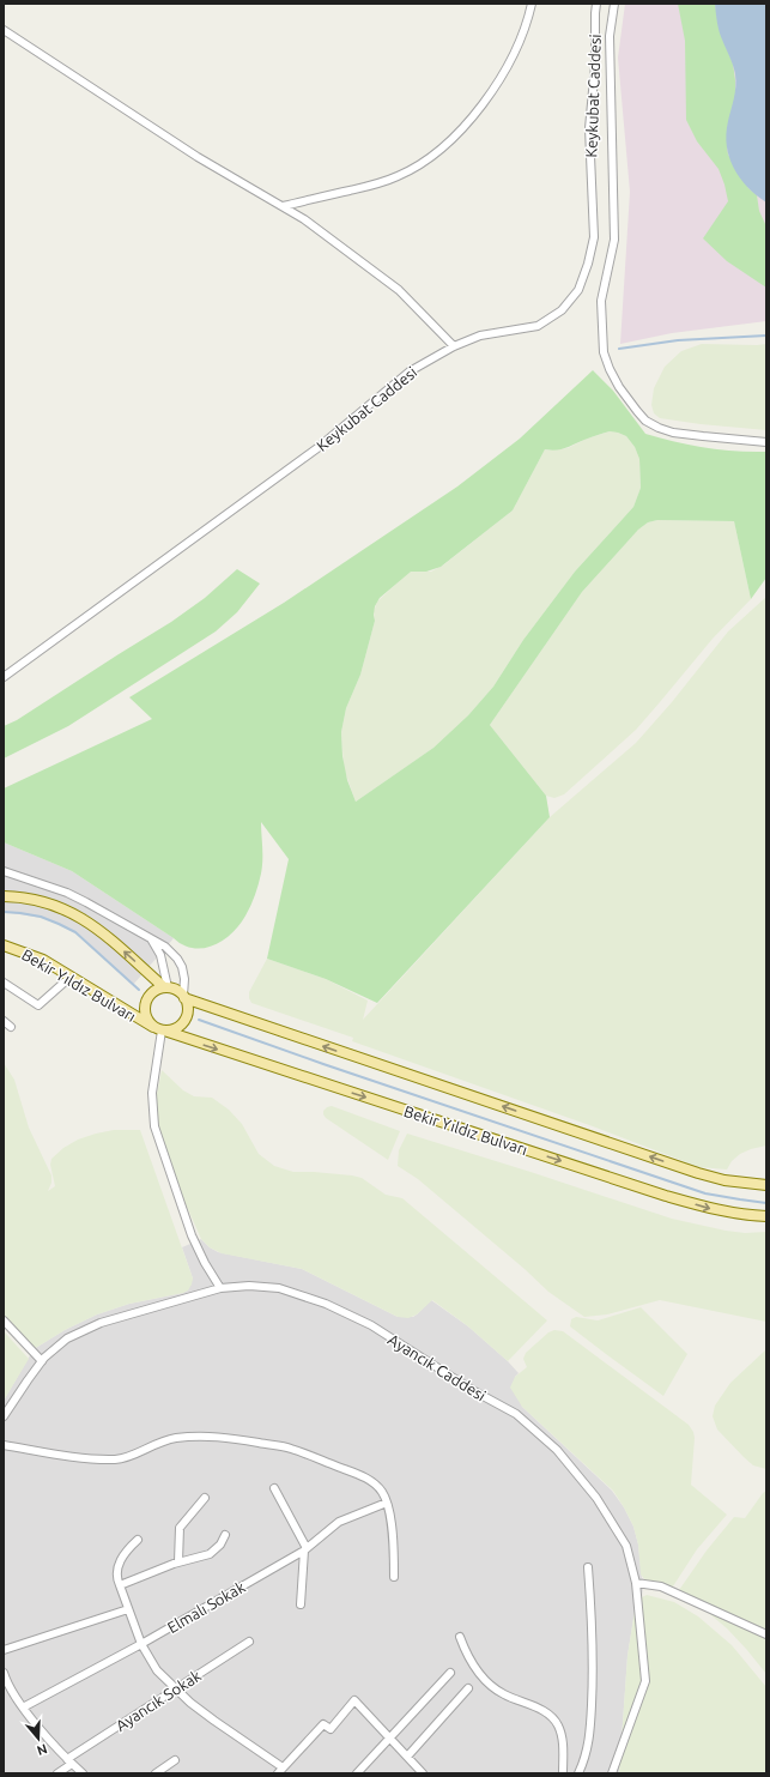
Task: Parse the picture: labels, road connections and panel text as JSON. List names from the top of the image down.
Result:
{
  "streets": {
    "main road": ["Bekir Yıldız Bulvarı"],
    "street": [
      "Keykubat Caddesi",
      "Ayancık Caddesi",
      "Elmalı Sokak",
      "Ayancık Sokak"
    ]
  },
  "north": "bottom"
}
